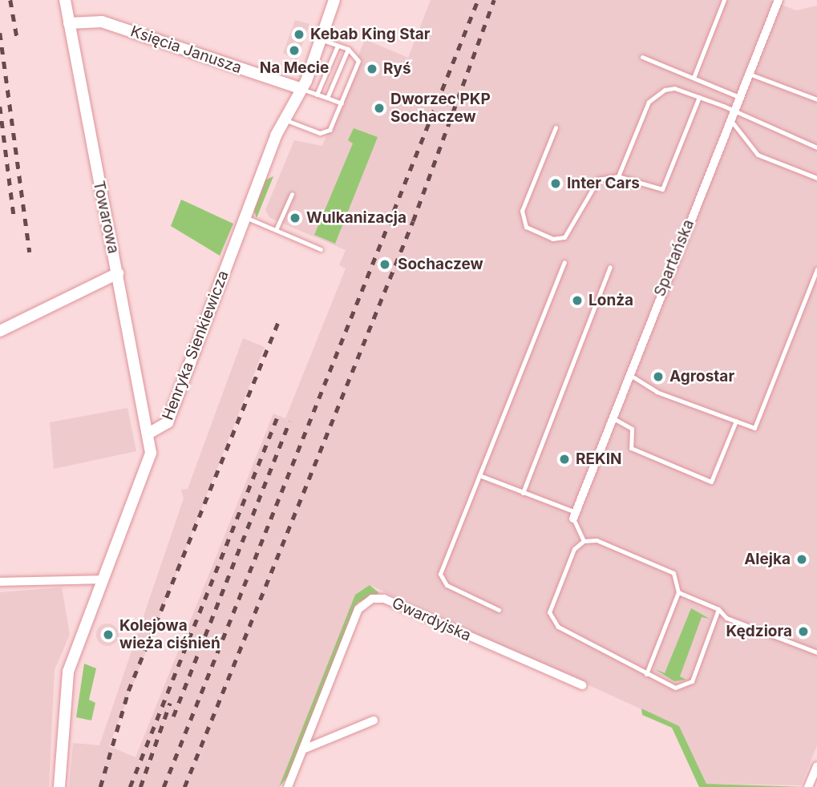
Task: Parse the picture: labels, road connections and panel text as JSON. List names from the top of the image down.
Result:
{
  "streets": {
    "street": [
      "Księcia Janusza",
      "Towarowa",
      "Spartańska",
      "Henryka Sienkiewicza",
      "Gwardyjska"
    ]
  },
  "crossings": [
    ["Księcia Janusza", "Towarowa"],
    ["Księcia Janusza", "Henryka Sienkiewicza"],
    ["Towarowa", "Henryka Sienkiewicza"]
  ],
  "places": [
    "Kebab King Star",
    "Na Mecie",
    "Ryś",
    "Dworzec PKP Sochaczew",
    "Inter Cars",
    "Wulkanizacja",
    "Sochaczew",
    "Lonża",
    "Agrostar",
    "REKIN",
    "Alejka",
    "Kędziora",
    "Kolejowa wieża ciśnień"
  ]
}
